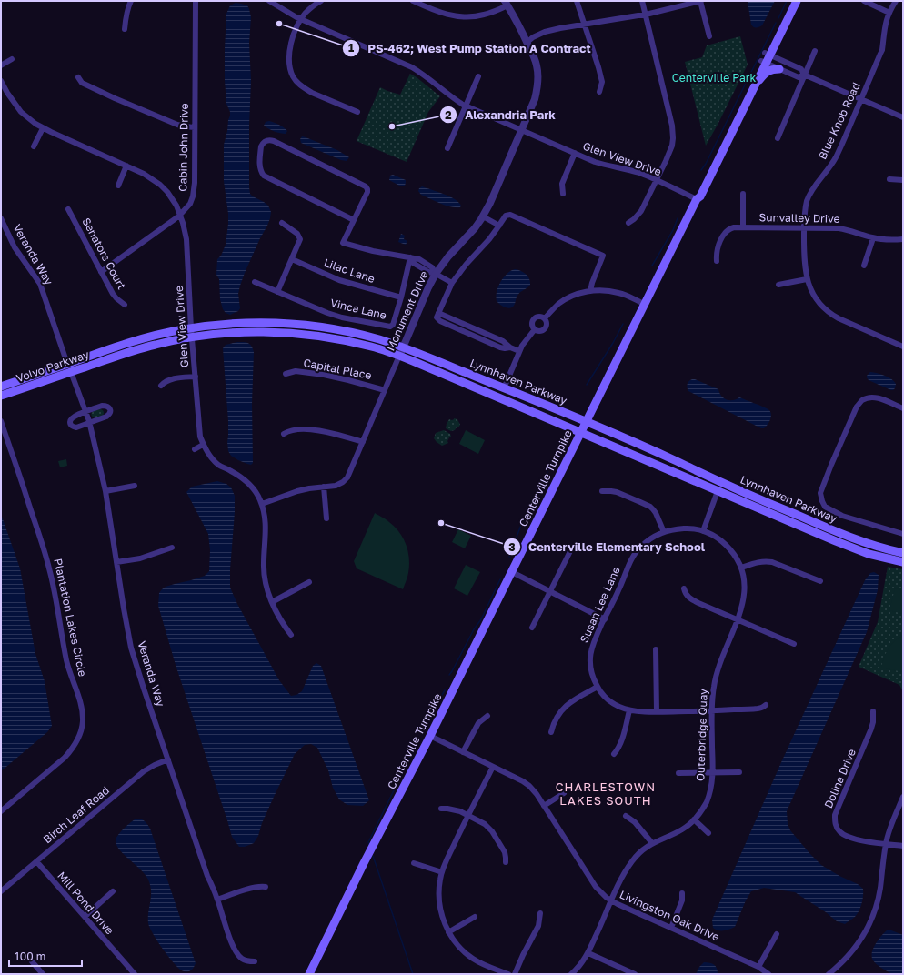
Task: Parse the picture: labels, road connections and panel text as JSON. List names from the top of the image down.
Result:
{
  "streets": {
    "main road": ["Volvo Parkway", "Lynnhaven Parkway", "Centerville Turnpike"],
    "street": [
      "Blue Knob Road",
      "Cabin John Drive",
      "Glen View Drive",
      "Sunvalley Drive",
      "Senators Court",
      "Veranda Way",
      "Lilac Lane",
      "Vinca Lane",
      "Monument Drive",
      "Capital Place",
      "Susan Lee Lane",
      "Plantation Lakes Circle",
      "Outerbridge Quay",
      "Dolina Drive",
      "Birch Leaf Road",
      "Mill Pond Drive",
      "Livingston Oak Drive"
    ]
  },
  "crossings": [
    ["Blue Knob Road", "Sunvalley Drive"],
    ["Cabin John Drive", "Glen View Drive"],
    ["Cabin John Drive", "Senators Court"],
    ["Glen View Drive", "Monument Drive"],
    ["Glen View Drive", "Lynnhaven Parkway"],
    ["Glen View Drive", "Centerville Turnpike"],
    ["Veranda Way", "Volvo Parkway"],
    ["Veranda Way", "Birch Leaf Road"],
    ["Lilac Lane", "Vinca Lane"],
    ["Monument Drive", "Capital Place"],
    ["Monument Drive", "Lynnhaven Parkway"],
    ["Volvo Parkway", "Lynnhaven Parkway"],
    ["Lynnhaven Parkway", "Centerville Turnpike"],
    ["Centerville Turnpike", "Livingston Oak Drive"],
    ["Susan Lee Lane", "Outerbridge Quay"],
    ["Outerbridge Quay", "Livingston Oak Drive"],
    ["Birch Leaf Road", "Mill Pond Drive"]
  ],
  "districts": ["CHARLESTOWN LAKES SOUTH"],
  "parks": ["Centerville Park"],
  "places": ["PS-462; West Pump Station A Contract", "Alexandria Park", "Centerville Elementary School"],
  "scale_bar": "100 m"
}
